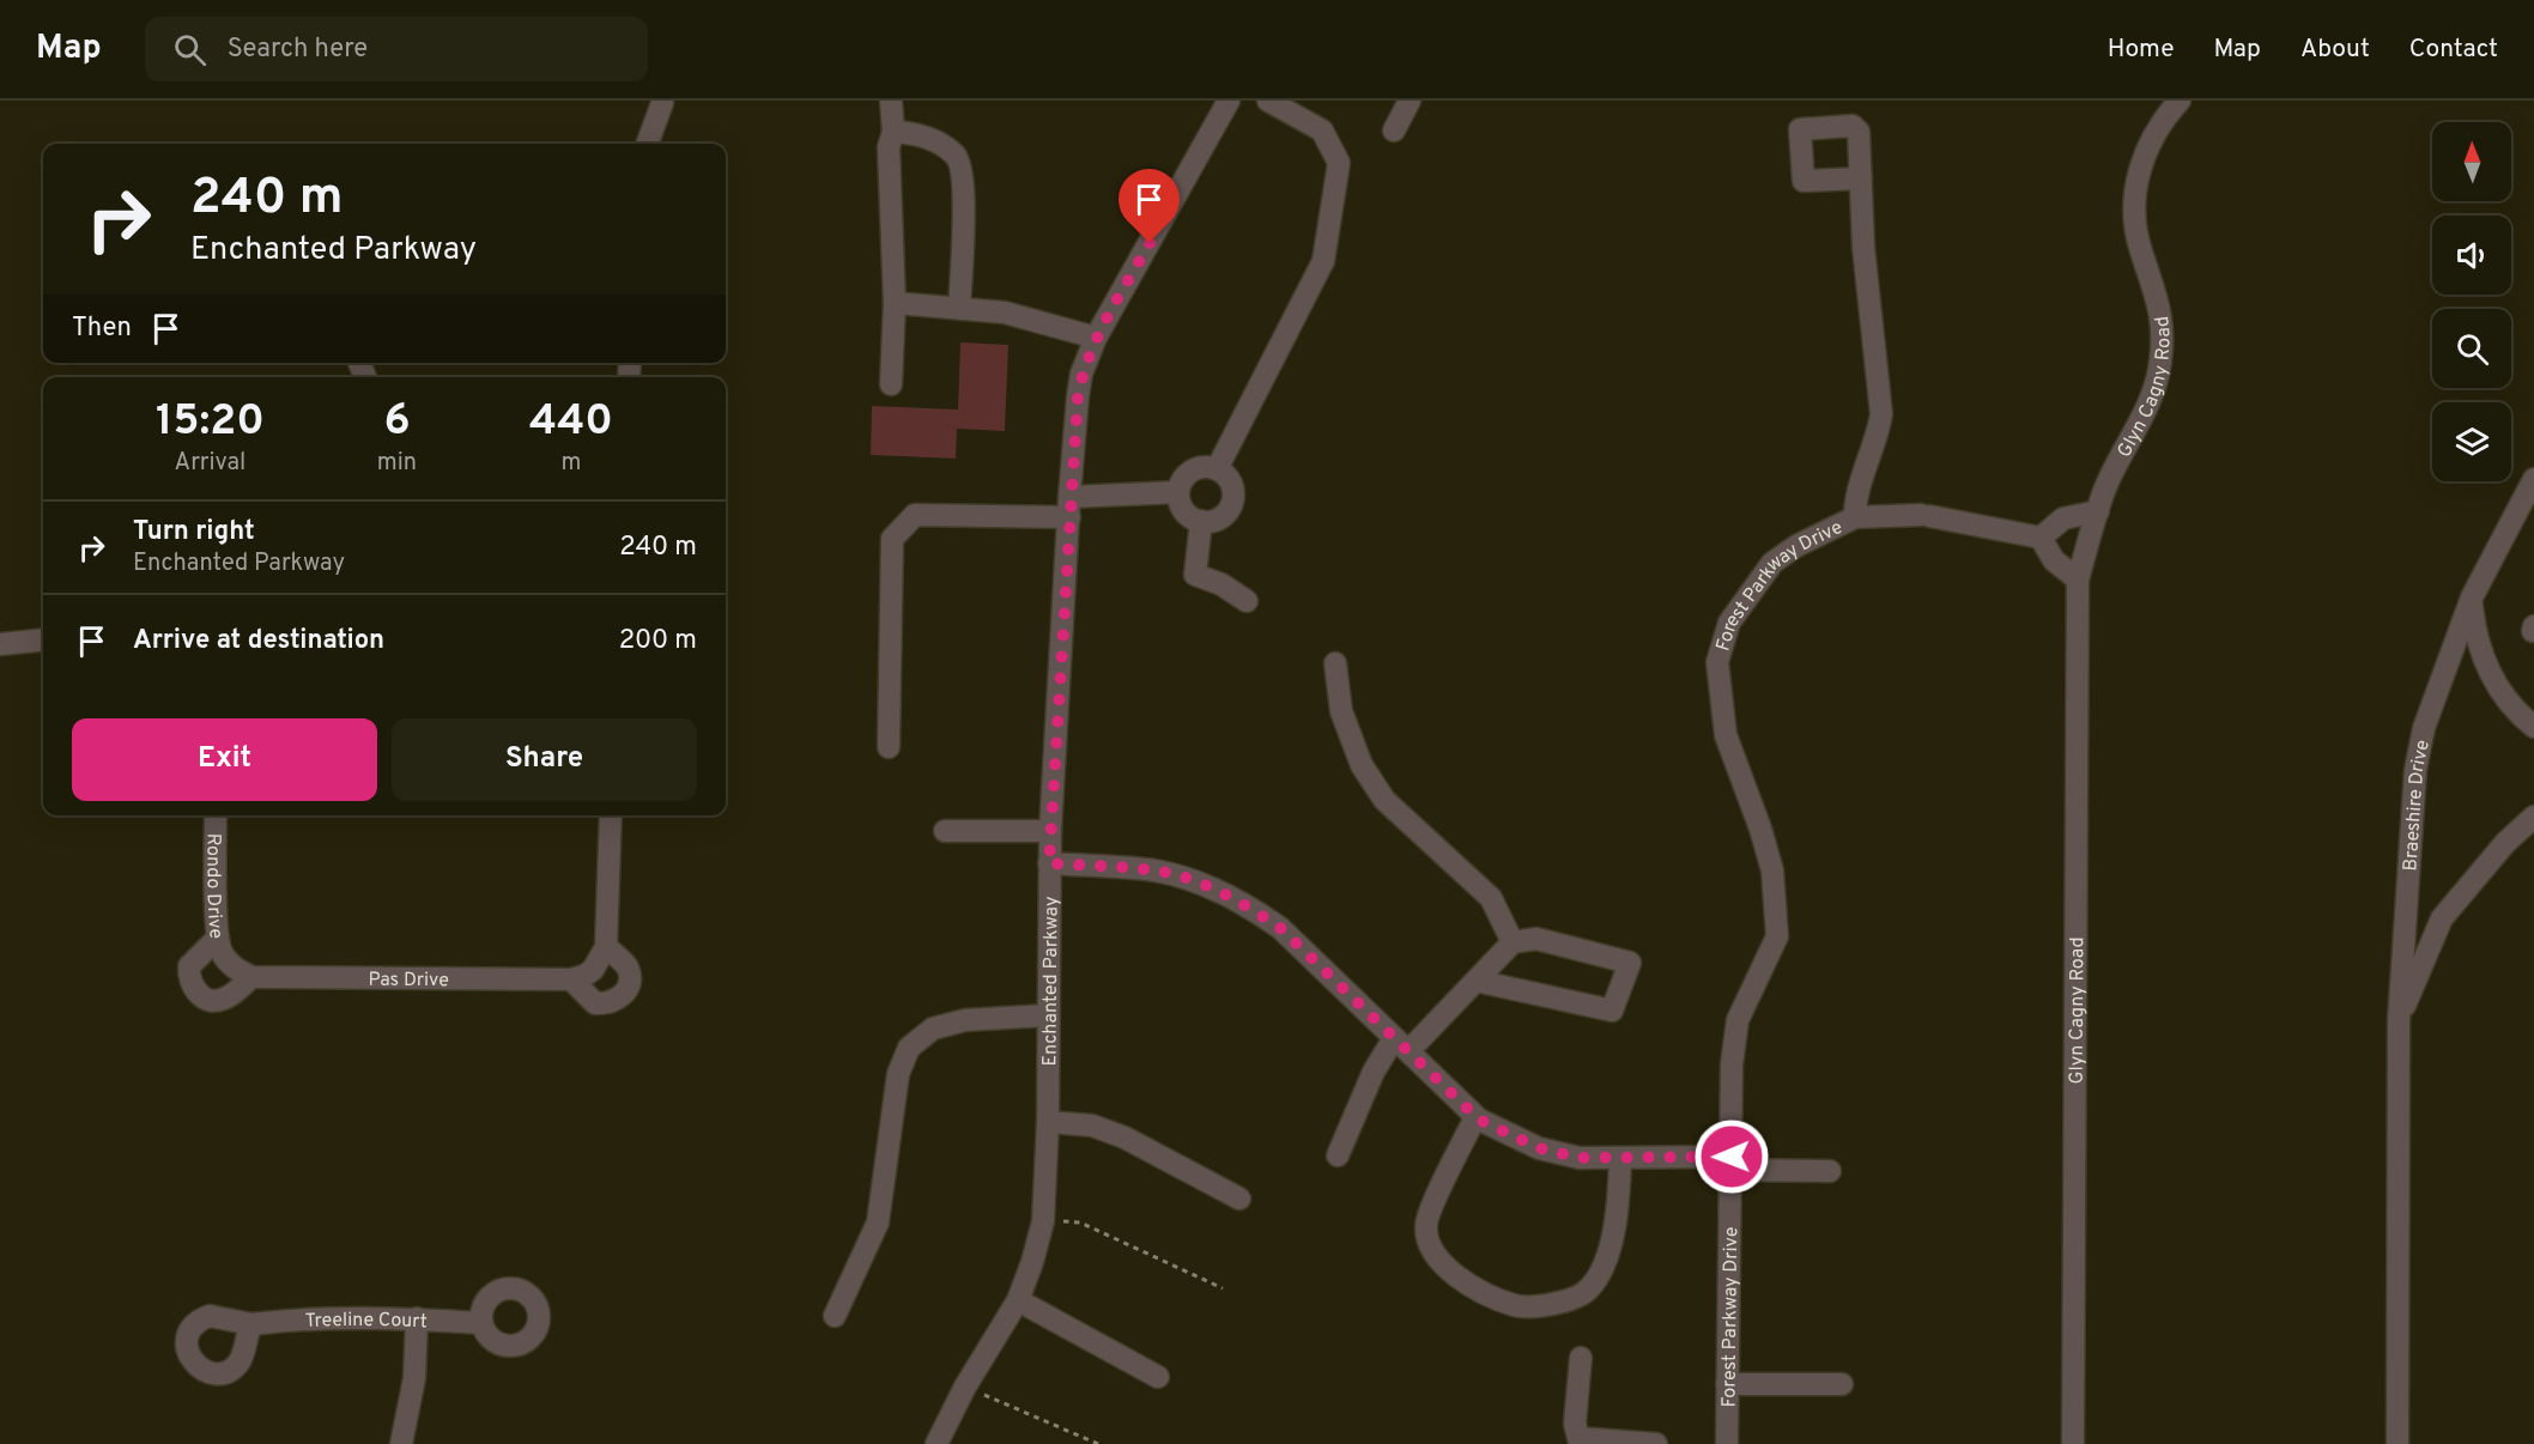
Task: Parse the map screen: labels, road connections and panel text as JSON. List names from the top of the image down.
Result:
{
  "streets": {
    "street": [
      "Glyn Cagny Road",
      "Forest Parkway Drive",
      "Braeshire Drive",
      "Rondo Drive",
      "Pas Drive",
      "Enchanted Parkway",
      "Treeline Court"
    ]
  },
  "crossings": [
    ["Rondo Drive", "Pas Drive"]
  ],
  "north": "top",
  "page": {
    "header": "Map",
    "search": "Search here",
    "nav": [
      "Home",
      "Map",
      "About",
      "Contact"
    ],
    "turn": ["240 m", "Enchanted Parkway"],
    "then": "Then",
    "eta": [
      "15:20",
      "Arrival",
      "6",
      "min",
      "440",
      "m"
    ],
    "list": [
      {
        "name": "Turn right",
        "note": "Enchanted Parkway",
        "value": "240 m"
      },
      {
        "name": "Arrive at destination",
        "value": "200 m"
      }
    ],
    "buttons": ["Exit", "Share"]
  }
}
